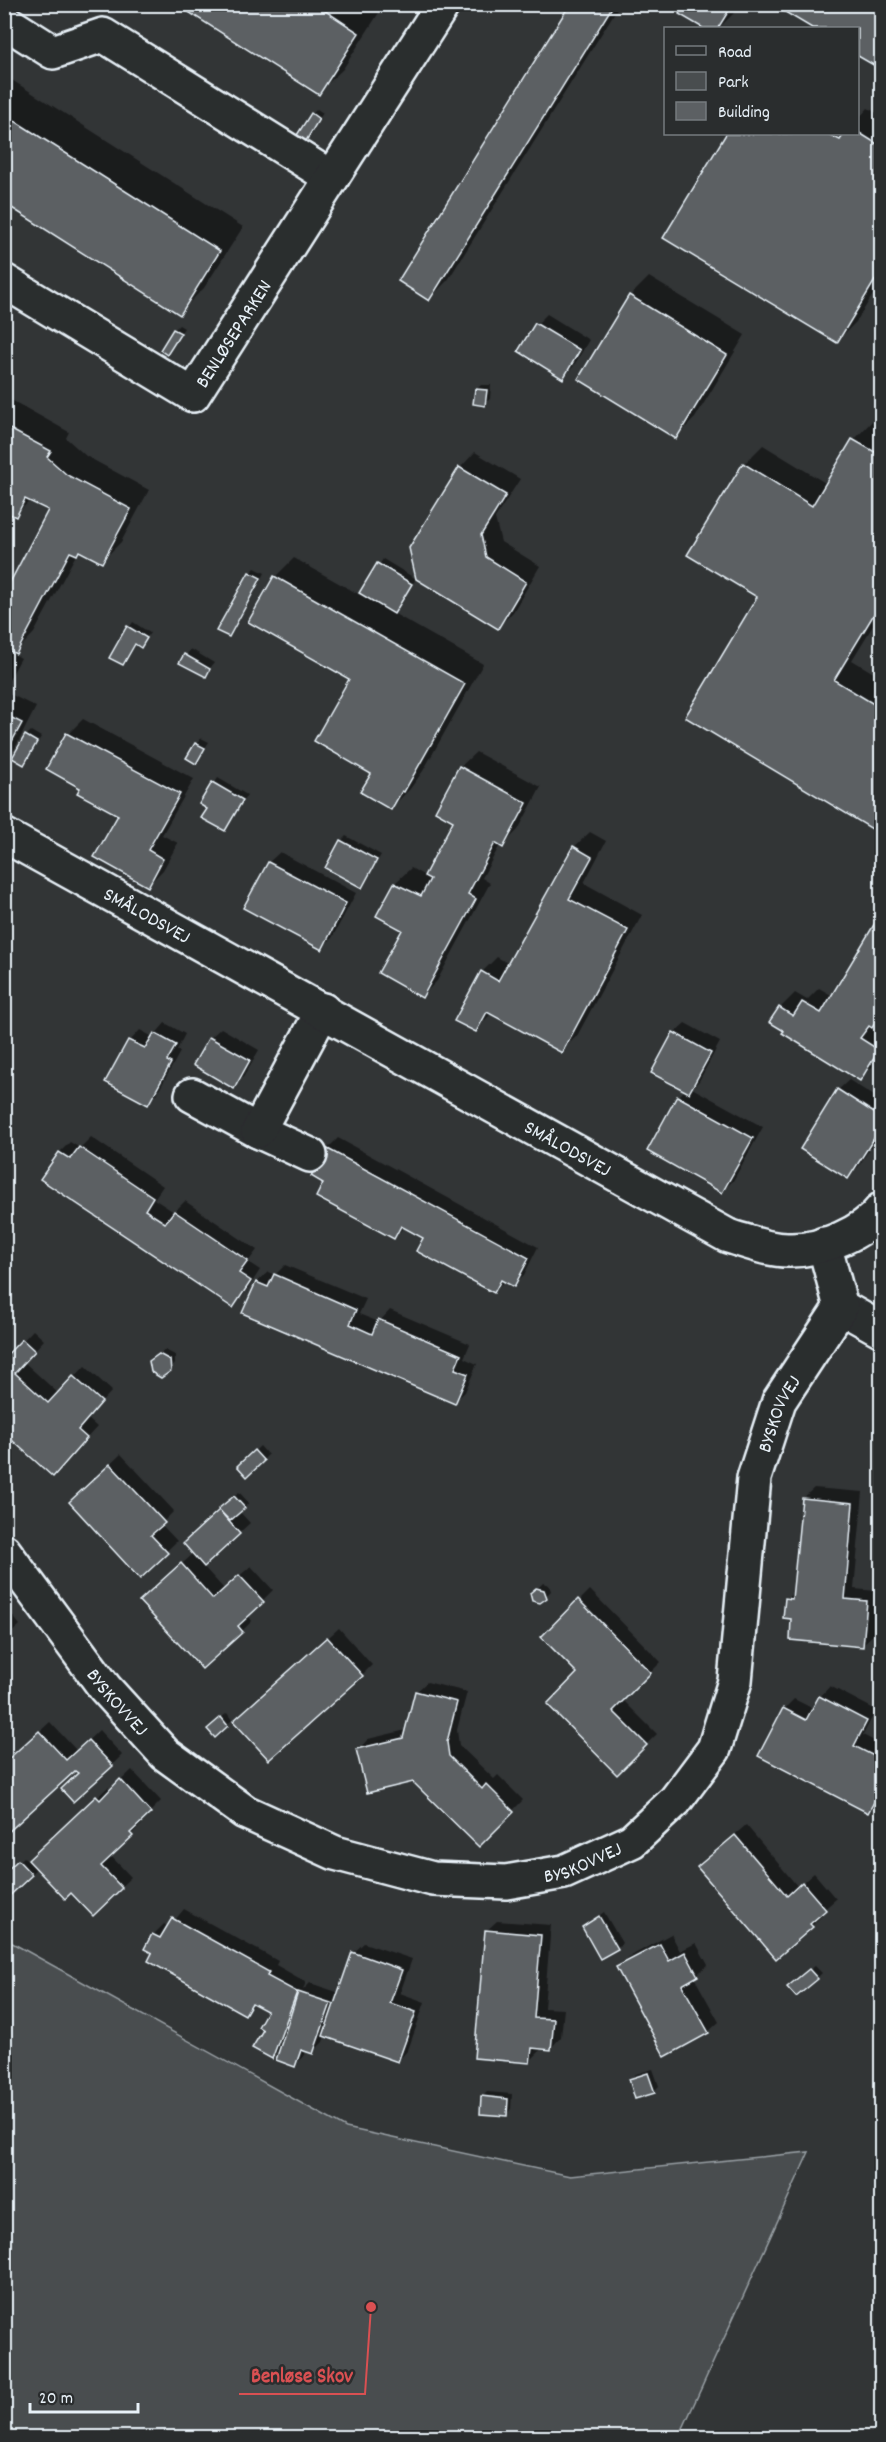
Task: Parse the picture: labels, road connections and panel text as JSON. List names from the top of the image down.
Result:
{
  "streets": {
    "street": ["BENLØSEPARKEN", "SMÅLODSVEJ", "BYSKOVVEJ"]
  },
  "places": ["Benløse Skov"],
  "legend": ["Road", "Park", "Building"],
  "scale_bar": "20 m"
}
